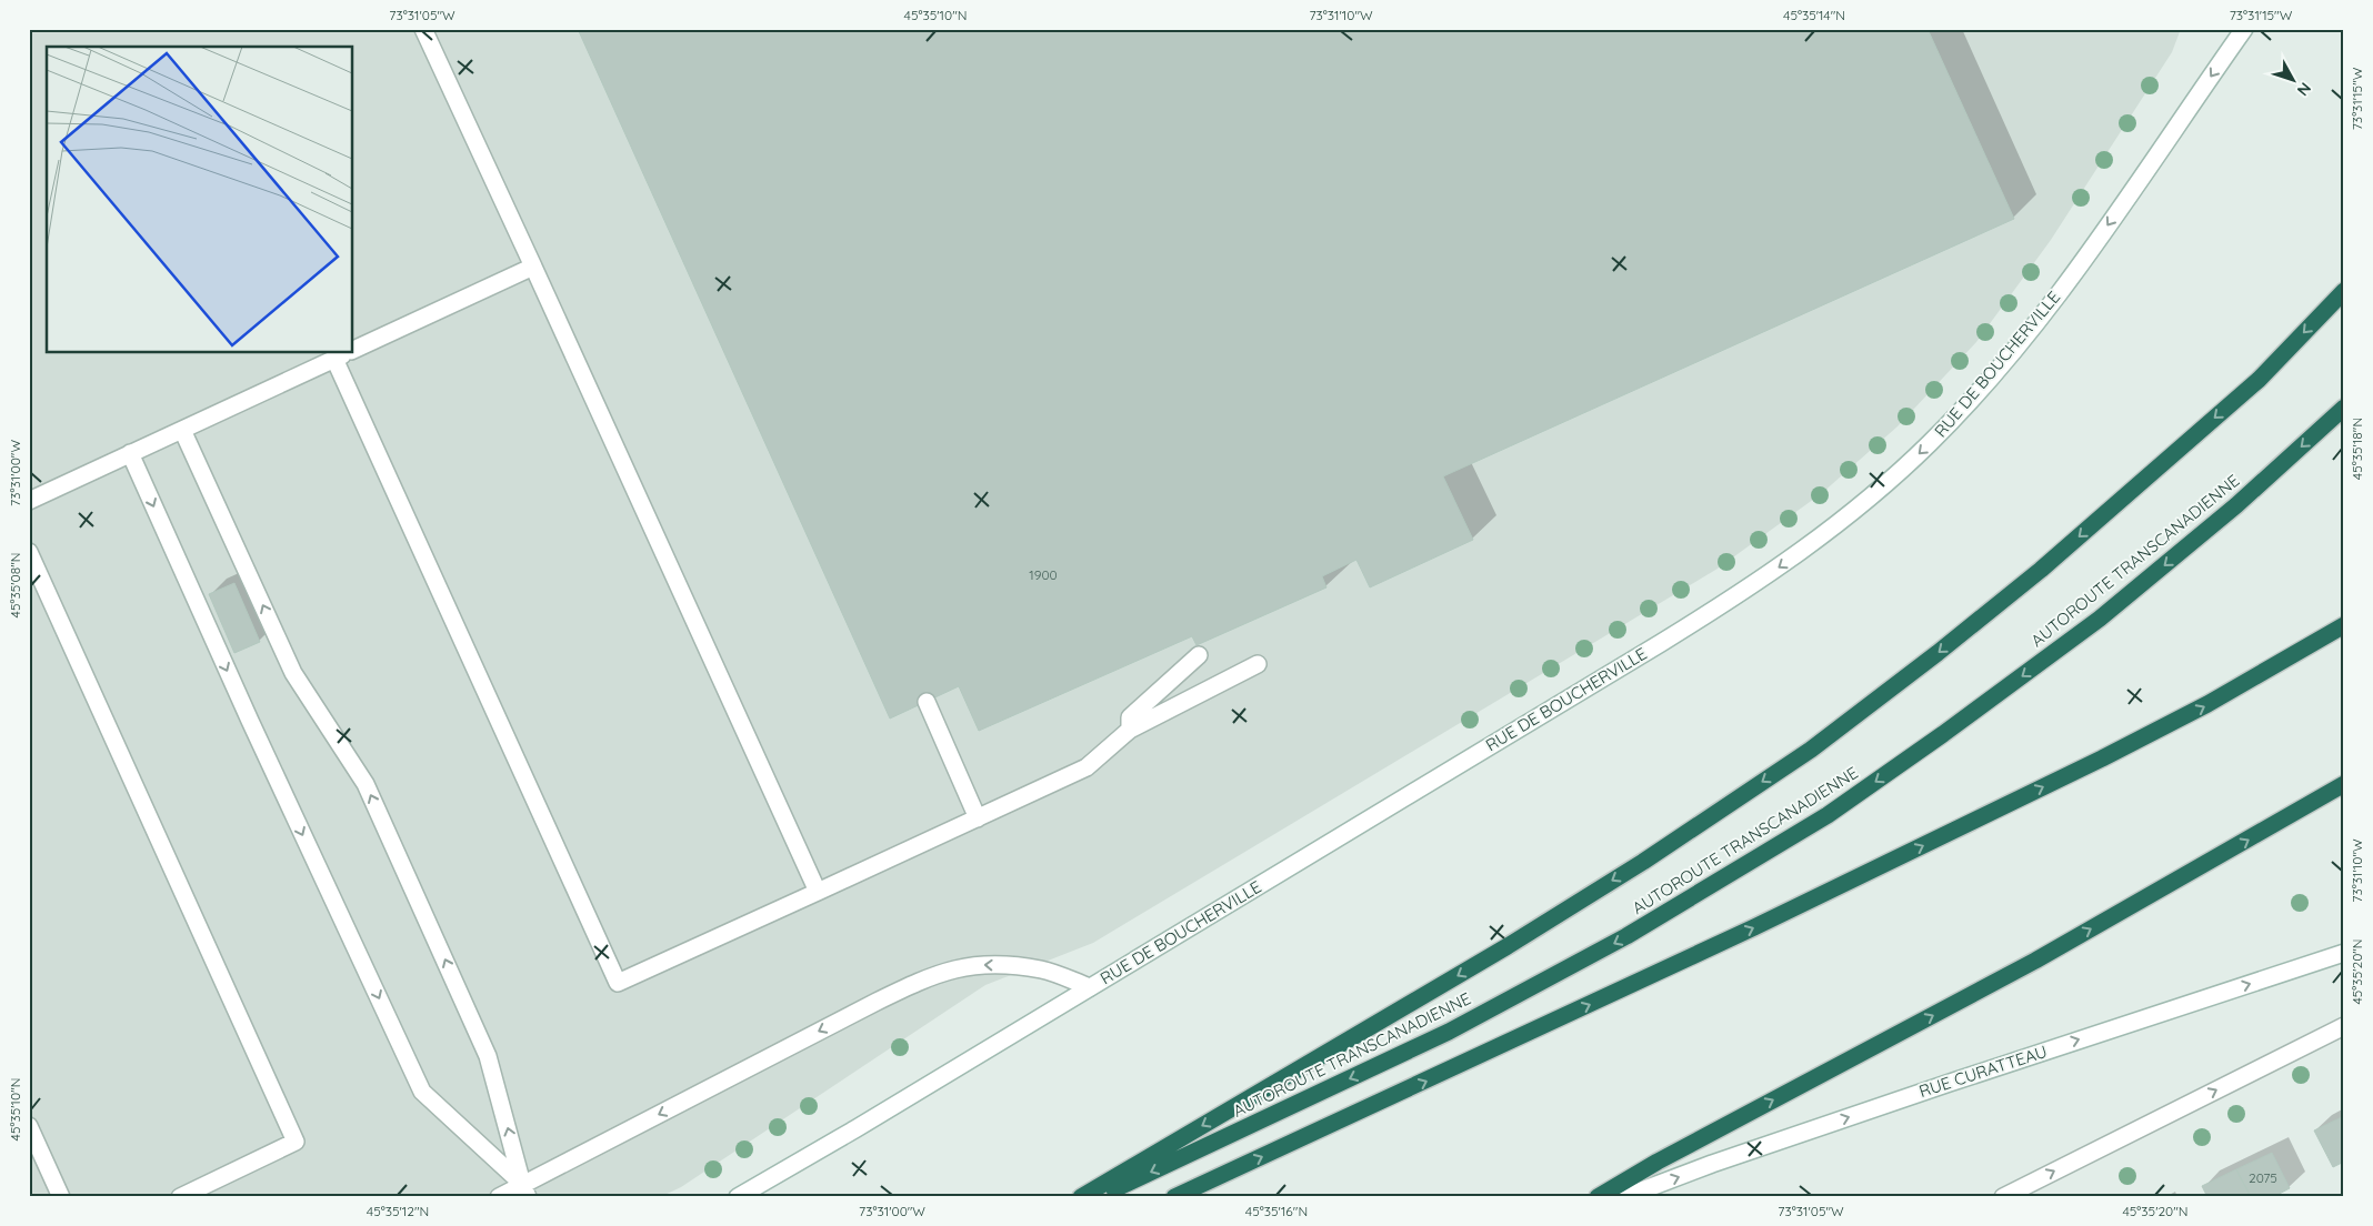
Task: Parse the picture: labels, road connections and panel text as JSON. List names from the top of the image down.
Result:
{
  "streets": {
    "highway": ["AUTOROUTE TRANSCANADIENNE"],
    "main road": ["RUE DE BOUCHERVILLE", "RUE CURATTEAU"]
  },
  "one_way": ["RUE DE BOUCHERVILLE"],
  "house_numbers": ["1900", "2075"],
  "north": "bottom right",
  "coordinates": [
    "73°31'05\"W",
    "45°35'10\"N",
    "73°31'10\"W",
    "45°35'14\"N",
    "73°31'15\"W",
    "45°35'18\"N",
    "73°31'00\"W",
    "45°35'08\"N",
    "45°35'20\"N",
    "45°35'12\"N",
    "45°35'16\"N"
  ]
}
